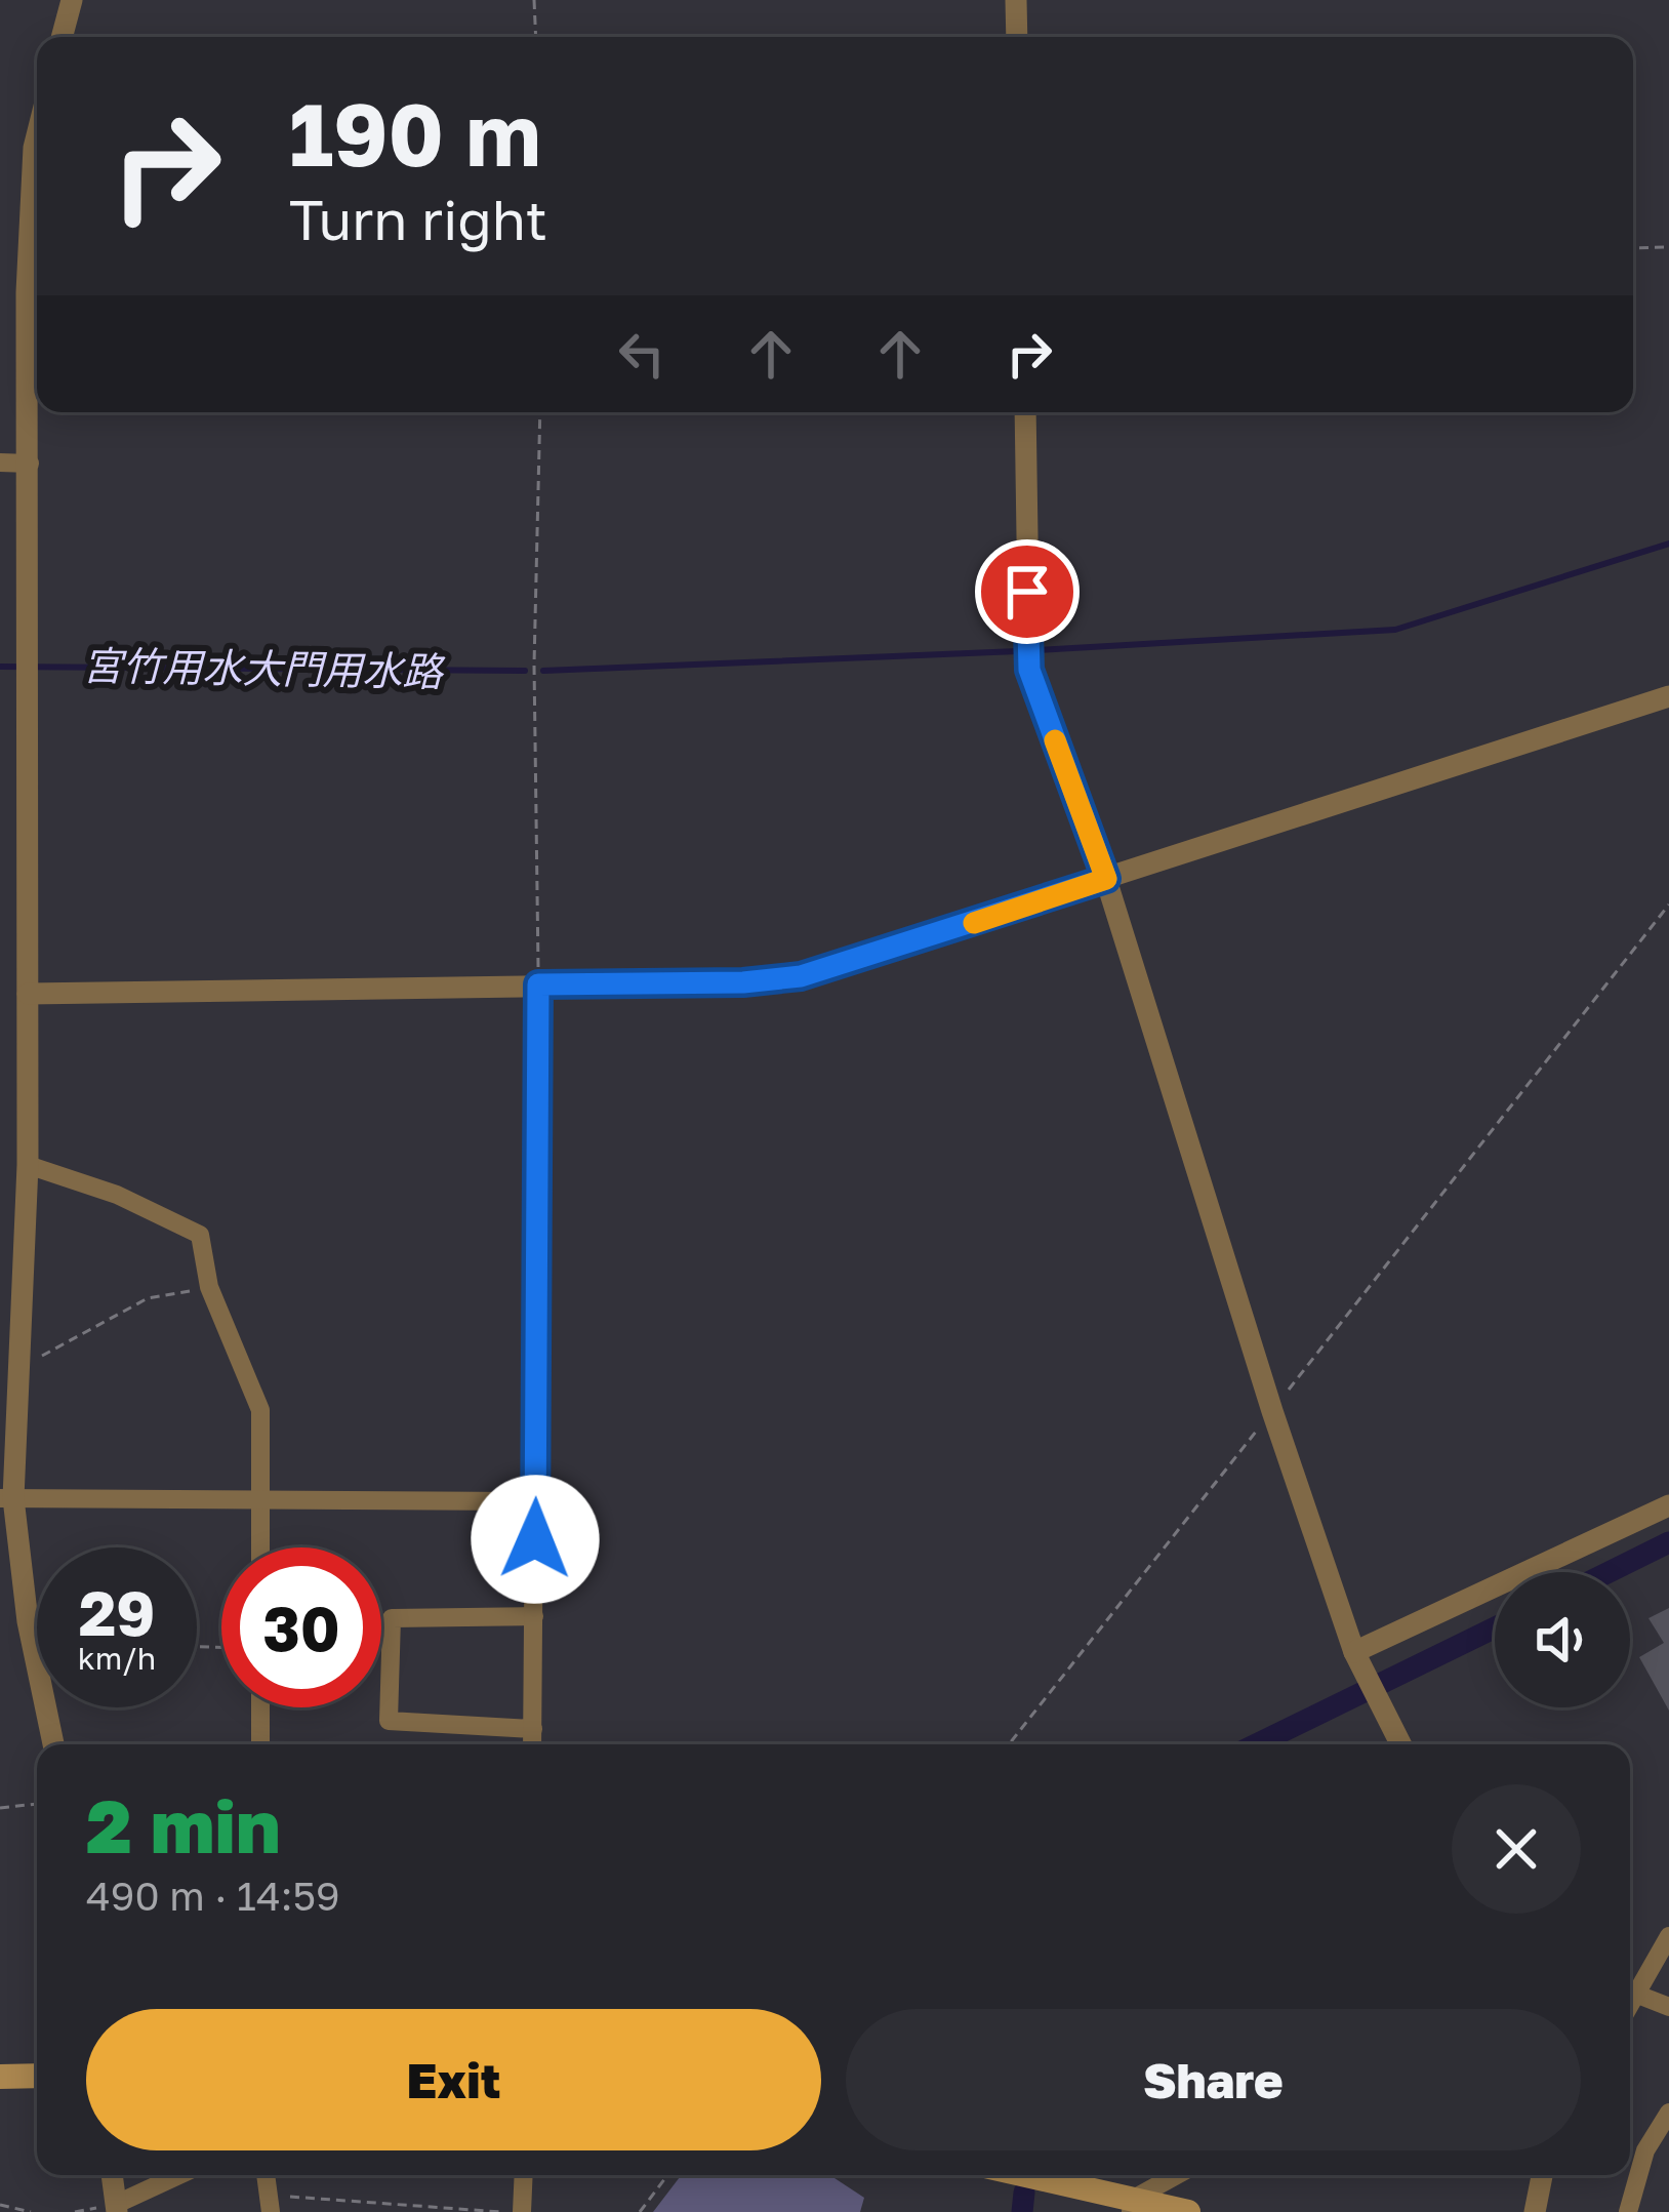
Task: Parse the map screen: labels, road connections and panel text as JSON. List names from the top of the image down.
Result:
{
  "water": ["宮竹用水大門用水路"],
  "page": {
    "turn": ["190 m", "Turn right"],
    "speed": "29 km/h",
    "limit": "30",
    "heading": ["2 min", "490 m · 14:59"],
    "buttons": ["Exit", "Share"]
  }
}
